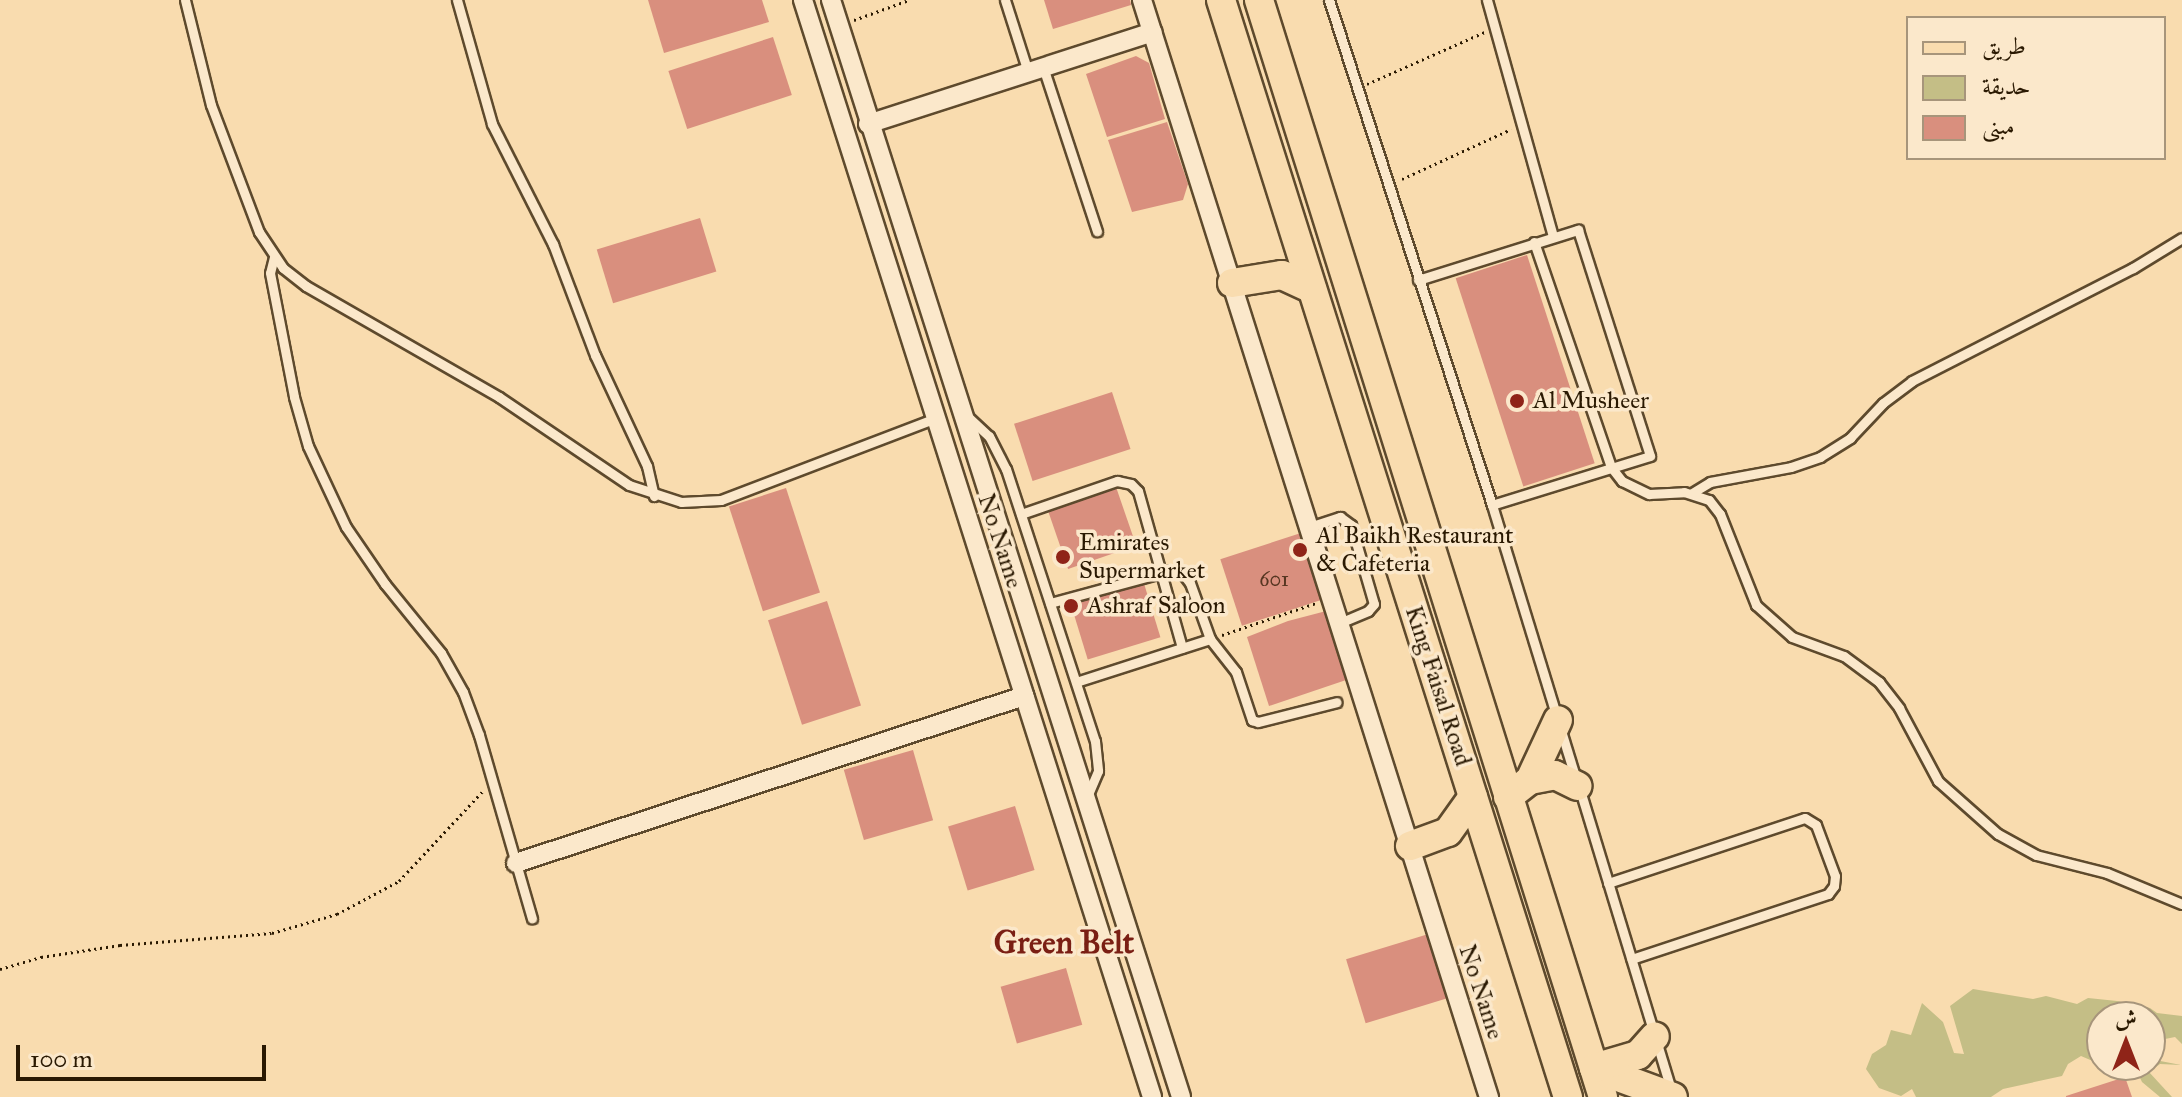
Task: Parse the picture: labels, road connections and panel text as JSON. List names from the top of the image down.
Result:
{
  "streets": {
    "main road": ["King Faisal Road"],
    "street": ["No Name"]
  },
  "districts": ["Green Belt"],
  "places": [
    "Al Musheer",
    "Al Baikh Restaurant & Cafeteria",
    "Emirates Supermarket",
    "Ashraf Saloon"
  ],
  "house_numbers": ["601"],
  "legend": ["طريق", "حديقة", "مبنى"],
  "scale_bar": "100 m",
  "north": "top"
}
